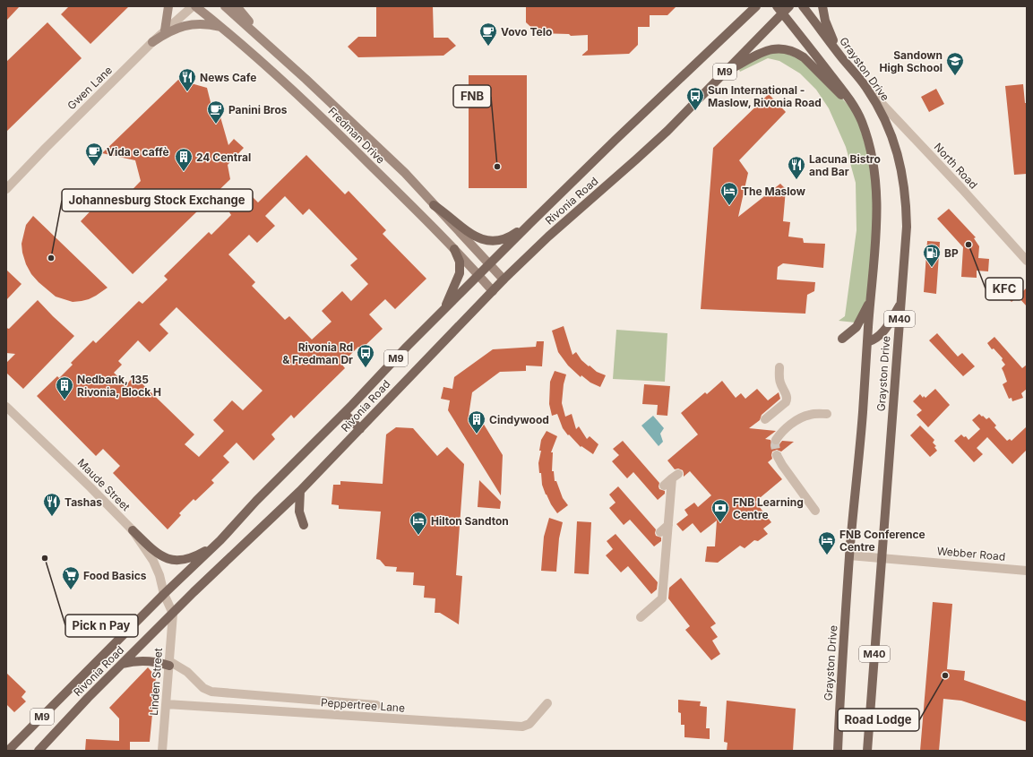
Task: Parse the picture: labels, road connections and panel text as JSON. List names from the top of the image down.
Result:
{
  "streets": {
    "main road": [
      "Grayston Drive",
      "M9",
      "Rivonia Road",
      "M40"
    ],
    "street": [
      "Gwen Lane",
      "Fredman Drive",
      "North Road",
      "Maude Street",
      "Webber Road",
      "Linden Street",
      "Peppertree Lane"
    ]
  },
  "crossings": [
    ["Grayston Drive", "North Road"],
    ["Grayston Drive", "Rivonia Road"],
    ["Grayston Drive", "Webber Road"],
    ["Fredman Drive", "Rivonia Road"],
    ["Rivonia Road", "Maude Street"],
    ["Rivonia Road", "Linden Street"],
    ["Maude Street", "Linden Street"],
    ["Linden Street", "Peppertree Lane"]
  ],
  "places": {
    "cafe": ["Vovo Telo", "Panini Bros", "Vida e caffè"],
    "school or university": ["Sandown High School"],
    "restaurant": ["News Cafe", "Lacuna Bistro and Bar", "Tashas"],
    "bus stop": ["Sun International - Maslow, Rivonia Road", "Rivonia Rd & Fredman Dr"],
    "other": [
      "FNB",
      "KFC",
      "Johannesburg Stock Exchange",
      "Pick n Pay",
      "Road Lodge"
    ],
    "building": ["24 Central", "Nedbank, 135 Rivonia, Block H", "Cindywood"],
    "hotel": ["The Maslow", "Hilton Sandton", "FNB Conference Centre"],
    "fuel station": ["BP"],
    "bank": ["FNB Learning Centre"],
    "supermarket": ["Food Basics"]
  }
}
